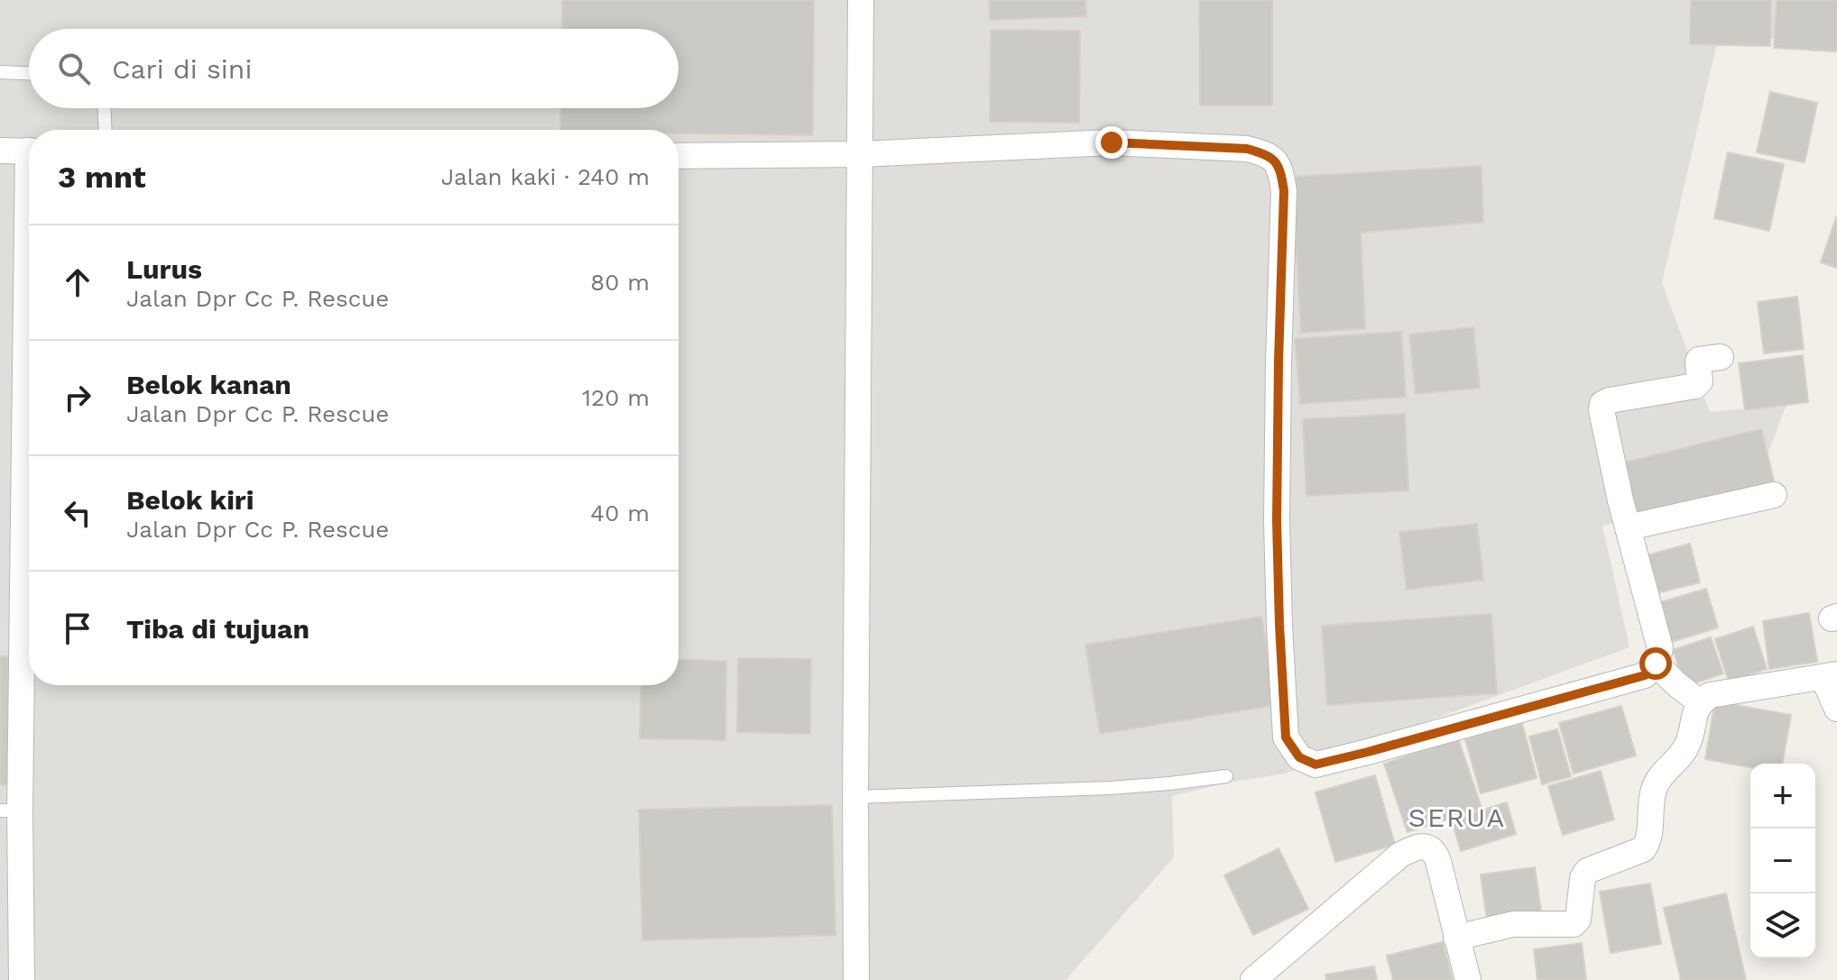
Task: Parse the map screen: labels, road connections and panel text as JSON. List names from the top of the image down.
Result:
{
  "districts": ["SERUA"],
  "page": {
    "search": "Cari di sini",
    "heading": ["3 mnt", "Jalan kaki · 240 m"],
    "list": [
      ["Lurus", "Jalan Dpr Cc P. Rescue", "80 m"],
      ["Belok kanan", "Jalan Dpr Cc P. Rescue", "120 m"],
      ["Belok kiri", "Jalan Dpr Cc P. Rescue", "40 m"],
      "Tiba di tujuan"
    ],
    "map_buttons": ["+", "−"]
  }
}
